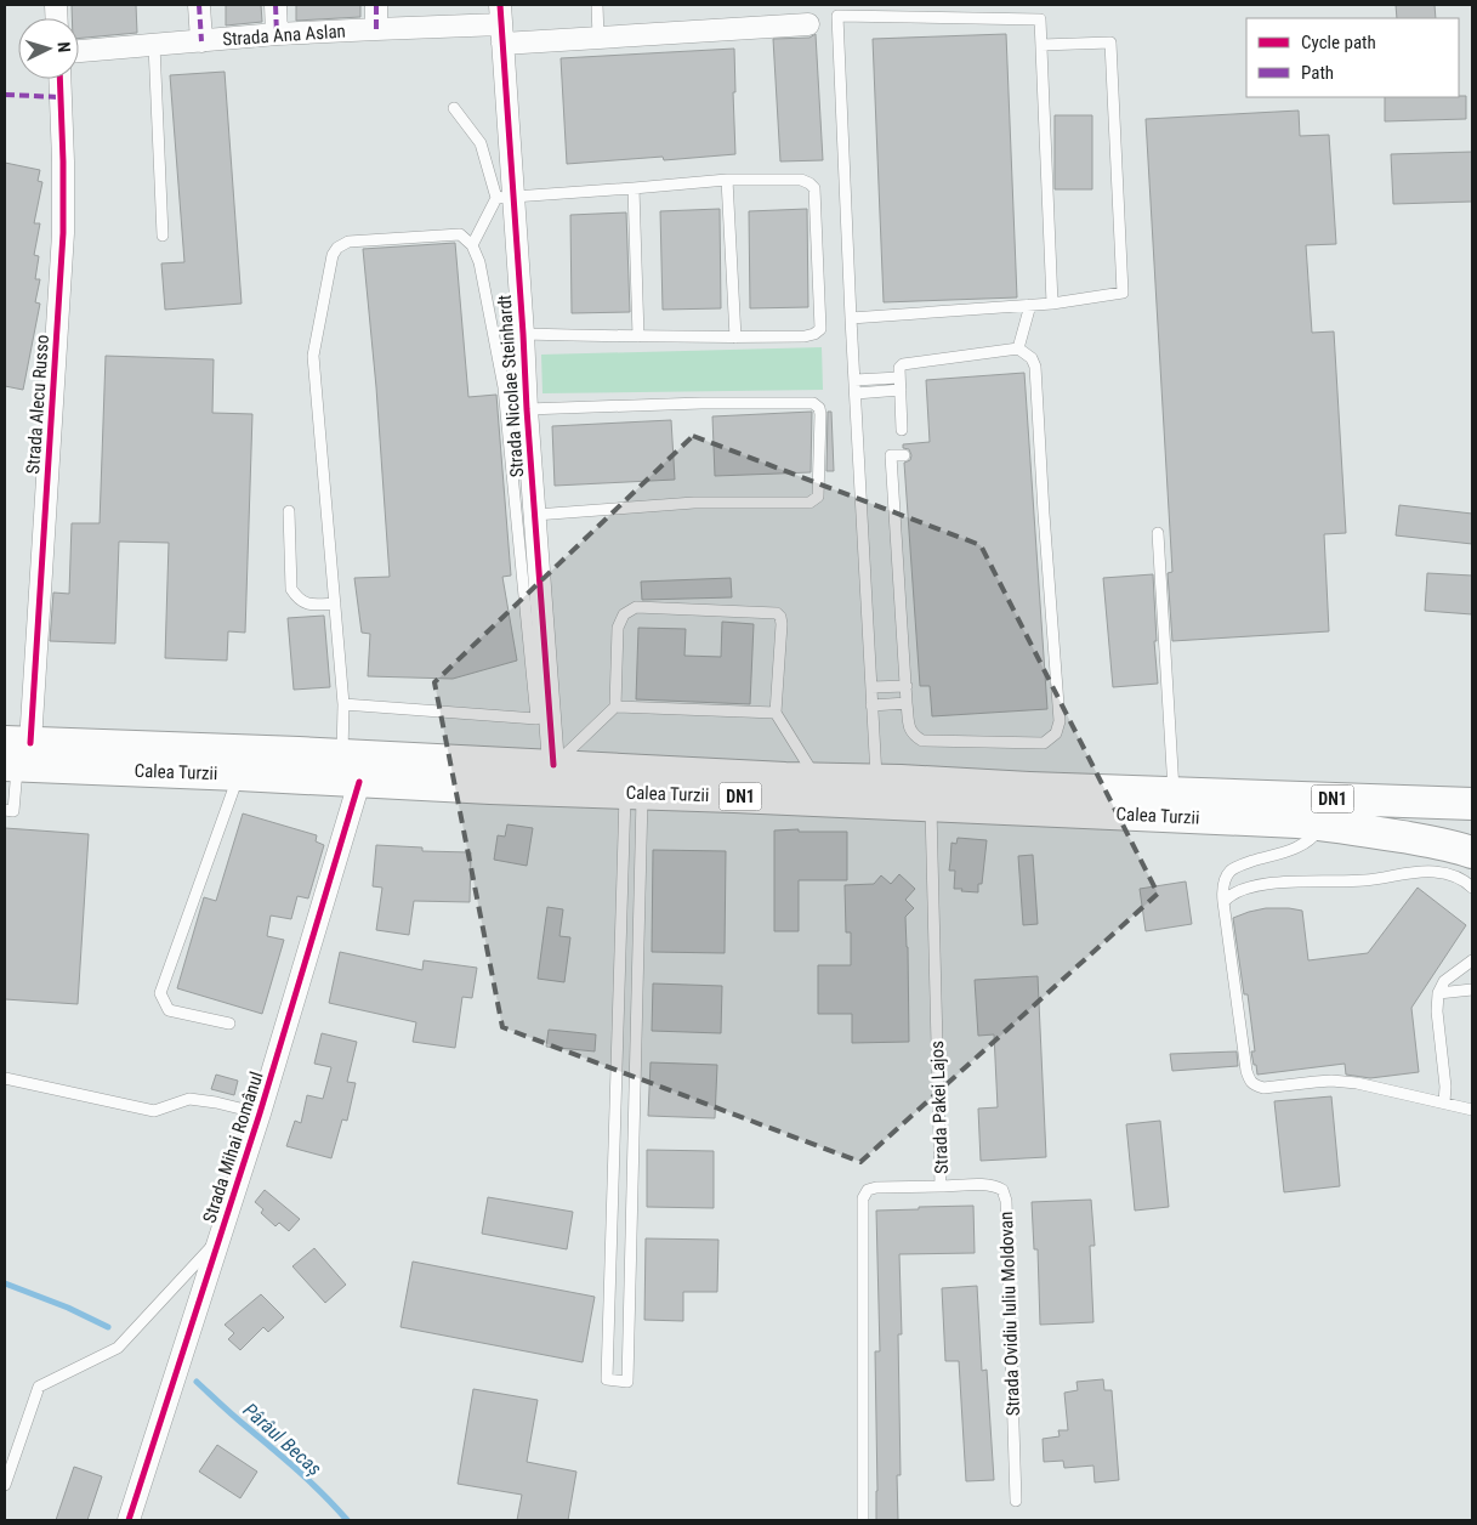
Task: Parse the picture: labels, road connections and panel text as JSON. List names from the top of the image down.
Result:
{
  "streets": {
    "main road": ["Calea Turzii", "DN1"],
    "street": [
      "Strada Ana Aslan",
      "Strada Nicolae Steinhardt",
      "Strada Alecu Russo",
      "Strada Mihai Românul"
    ],
    "lane": ["Strada Pakei Lajos", "Strada Ovidiu Iuliu Moldovan"]
  },
  "crossings": [
    ["Strada Ana Aslan", "Strada Nicolae Steinhardt"],
    ["Strada Nicolae Steinhardt", "Calea Turzii"],
    ["Strada Alecu Russo", "Calea Turzii"],
    ["Calea Turzii", "Strada Pakei Lajos"],
    ["Calea Turzii", "Strada Mihai Românul"],
    ["Strada Pakei Lajos", "Strada Ovidiu Iuliu Moldovan"]
  ],
  "water": ["Pârâul Becaș"],
  "legend": ["Cycle path", "Path"],
  "north": "right"
}
